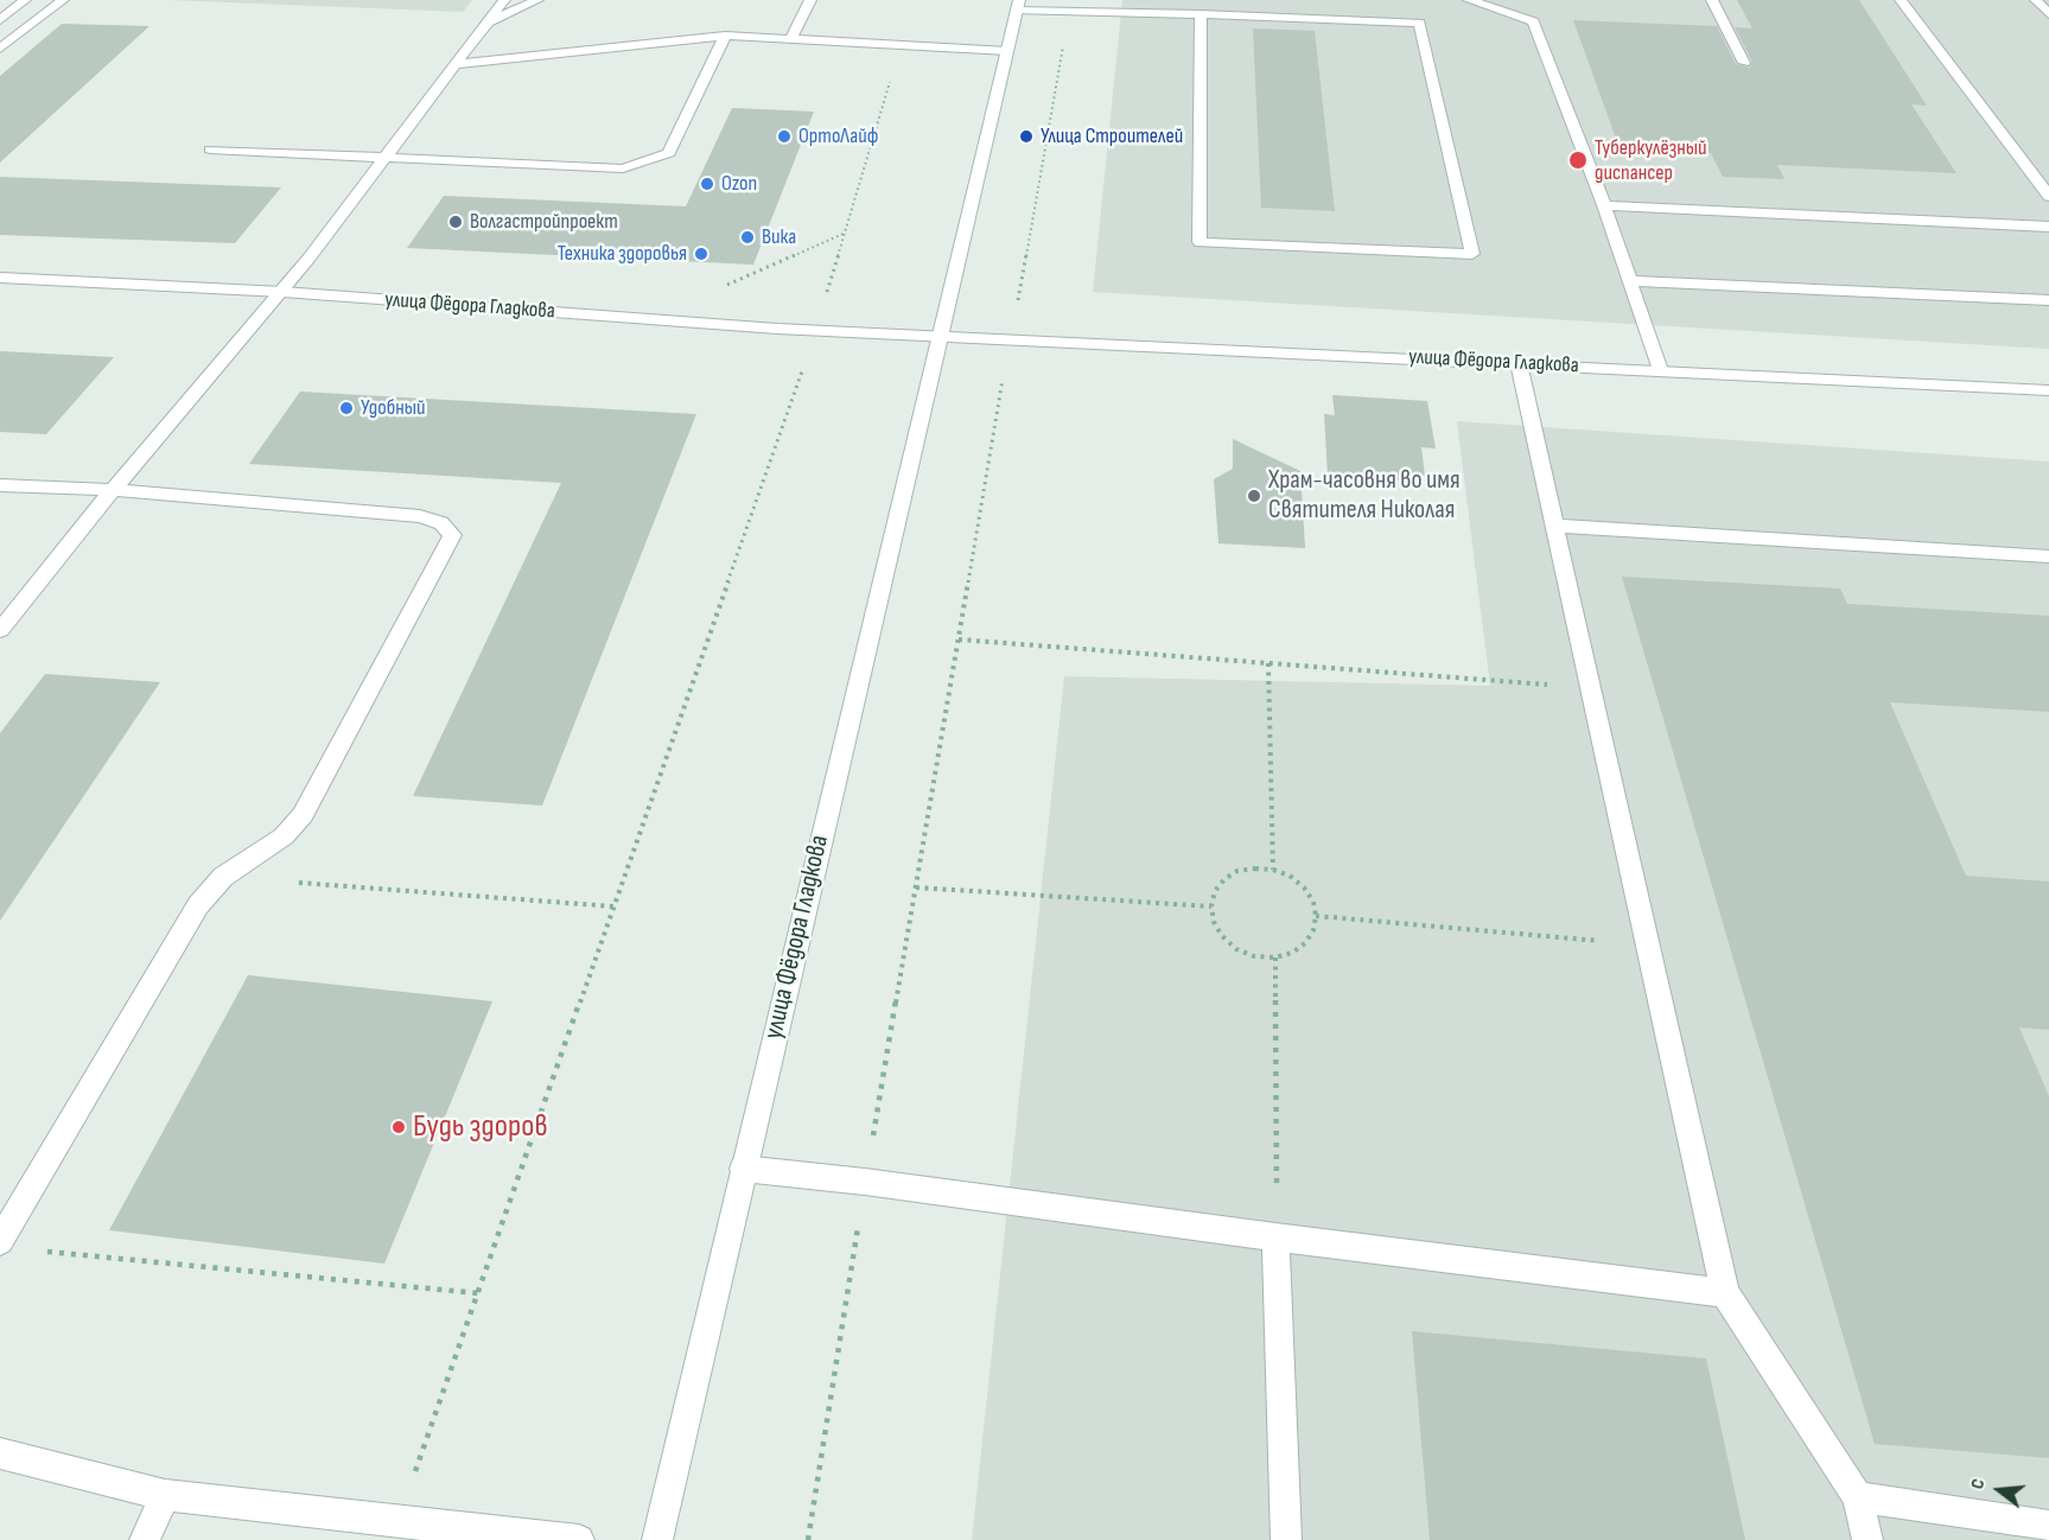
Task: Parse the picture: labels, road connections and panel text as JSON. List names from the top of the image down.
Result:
{
  "streets": {
    "street": ["улица Фёдора Гладкова"]
  },
  "places": [
    "ОртоЛайф",
    "Улица Строителей",
    "Туберкулёзный диспансер",
    "Ozon",
    "Волгастройпроект",
    "Вика",
    "Техника здоровья",
    "Удобный",
    "Храм-часовня во имя Святителя Николая",
    "Будь здоров"
  ],
  "north": "left"
}
